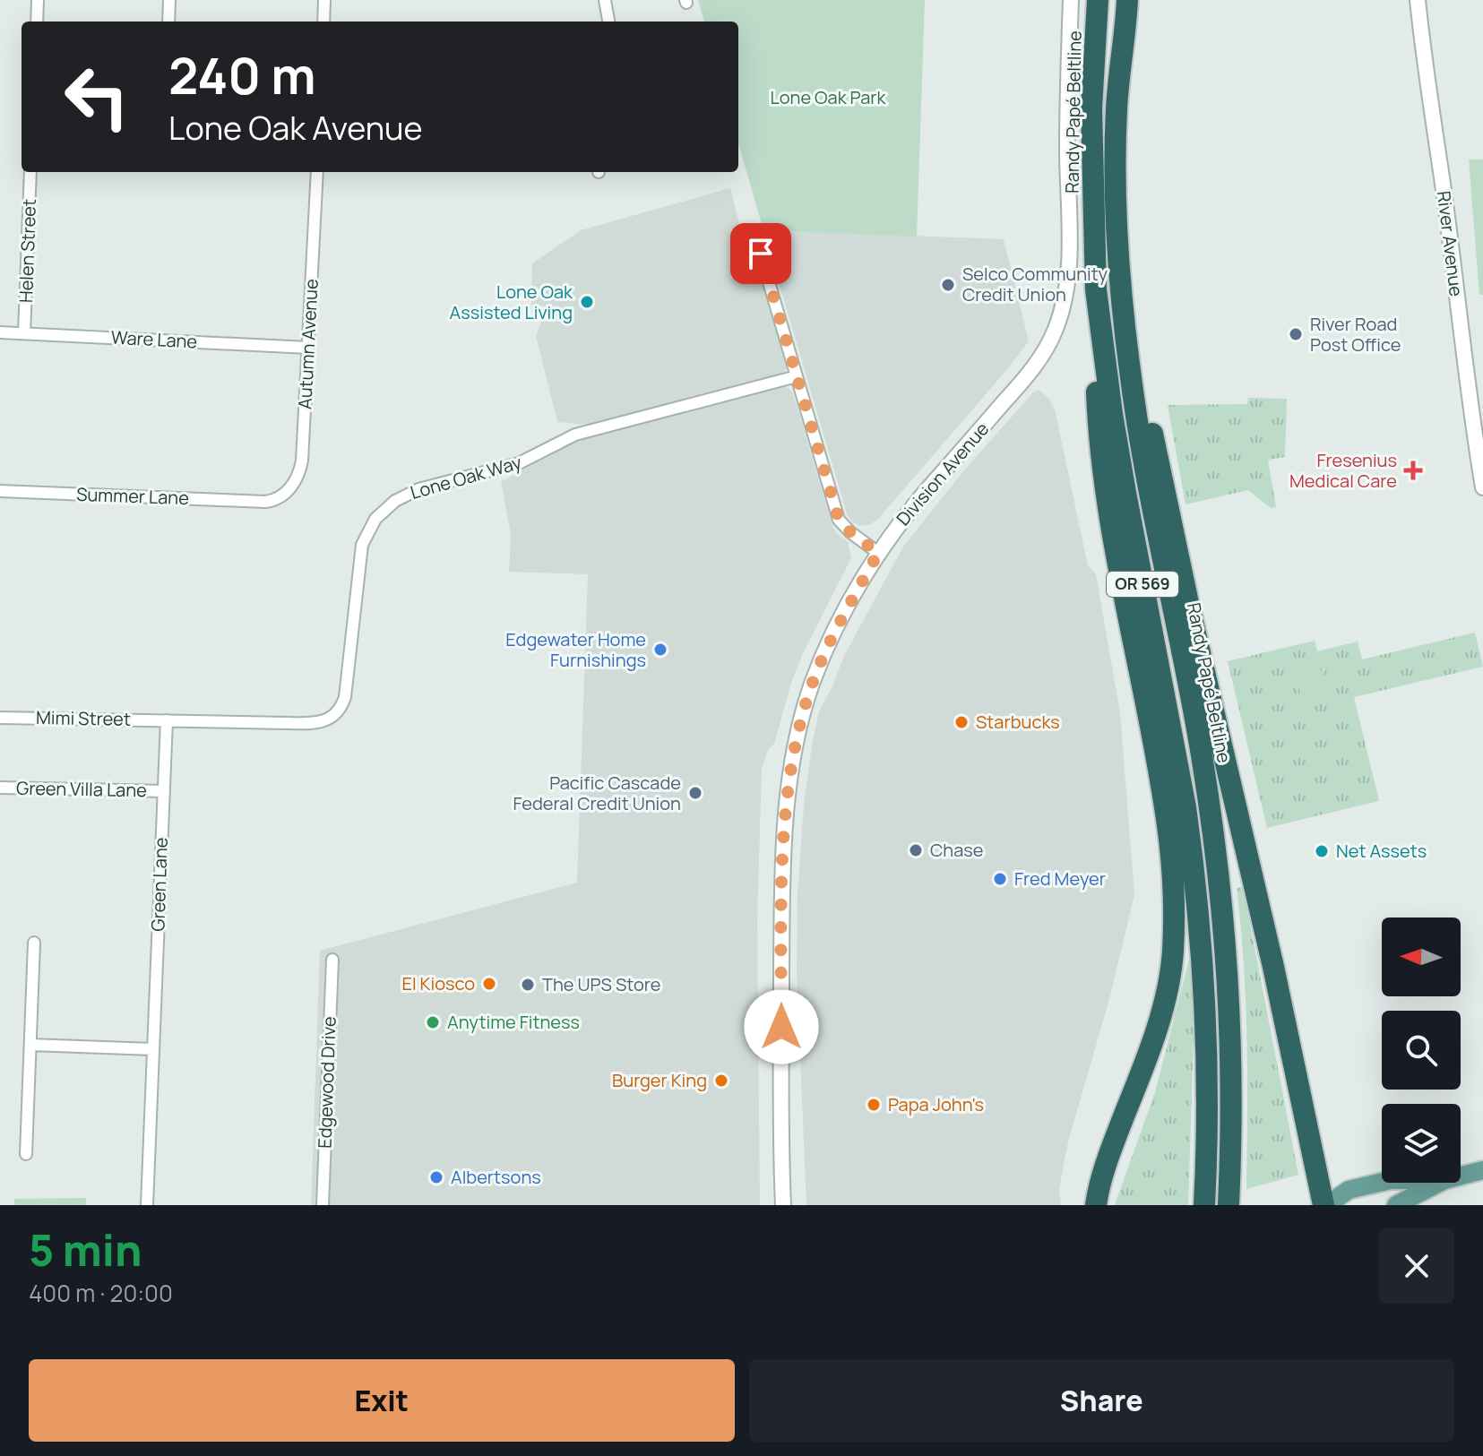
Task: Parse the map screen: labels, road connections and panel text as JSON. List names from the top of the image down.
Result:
{
  "streets": {
    "highway": ["Randy Papé Beltline", "OR 569"],
    "street": [
      "River Avenue",
      "Helen Street",
      "Ware Lane",
      "Autumn Avenue",
      "Division Avenue",
      "Lone Oak Way",
      "Summer Lane",
      "Mimi Street",
      "Green Villa Lane",
      "Green Lane",
      "Edgewood Drive"
    ]
  },
  "crossings": [
    ["Helen Street", "Ware Lane"],
    ["Ware Lane", "Autumn Avenue"],
    ["Autumn Avenue", "Summer Lane"],
    ["Lone Oak Way", "Mimi Street"],
    ["Lone Oak Way", "Green Lane"],
    ["Mimi Street", "Green Lane"],
    ["Green Villa Lane", "Green Lane"]
  ],
  "parks": ["Lone Oak Park"],
  "places": {
    "other": [
      "Selco Community Credit Union",
      "Lone Oak Assisted Living",
      "River Road Post Office",
      "Edgewater Home Furnishings",
      "Starbucks",
      "Pacific Cascade Federal Credit Union",
      "Chase",
      "Net Assets",
      "Fred Meyer",
      "El Kiosco",
      "The UPS Store",
      "Anytime Fitness",
      "Burger King",
      "Papa John's",
      "Albertsons"
    ],
    "health": ["Fresenius Medical Care"]
  },
  "north": "left",
  "page": {
    "turn": ["240 m", "Lone Oak Avenue"],
    "heading": ["5 min", "400 m · 20:00"],
    "buttons": ["Exit", "Share"]
  }
}
